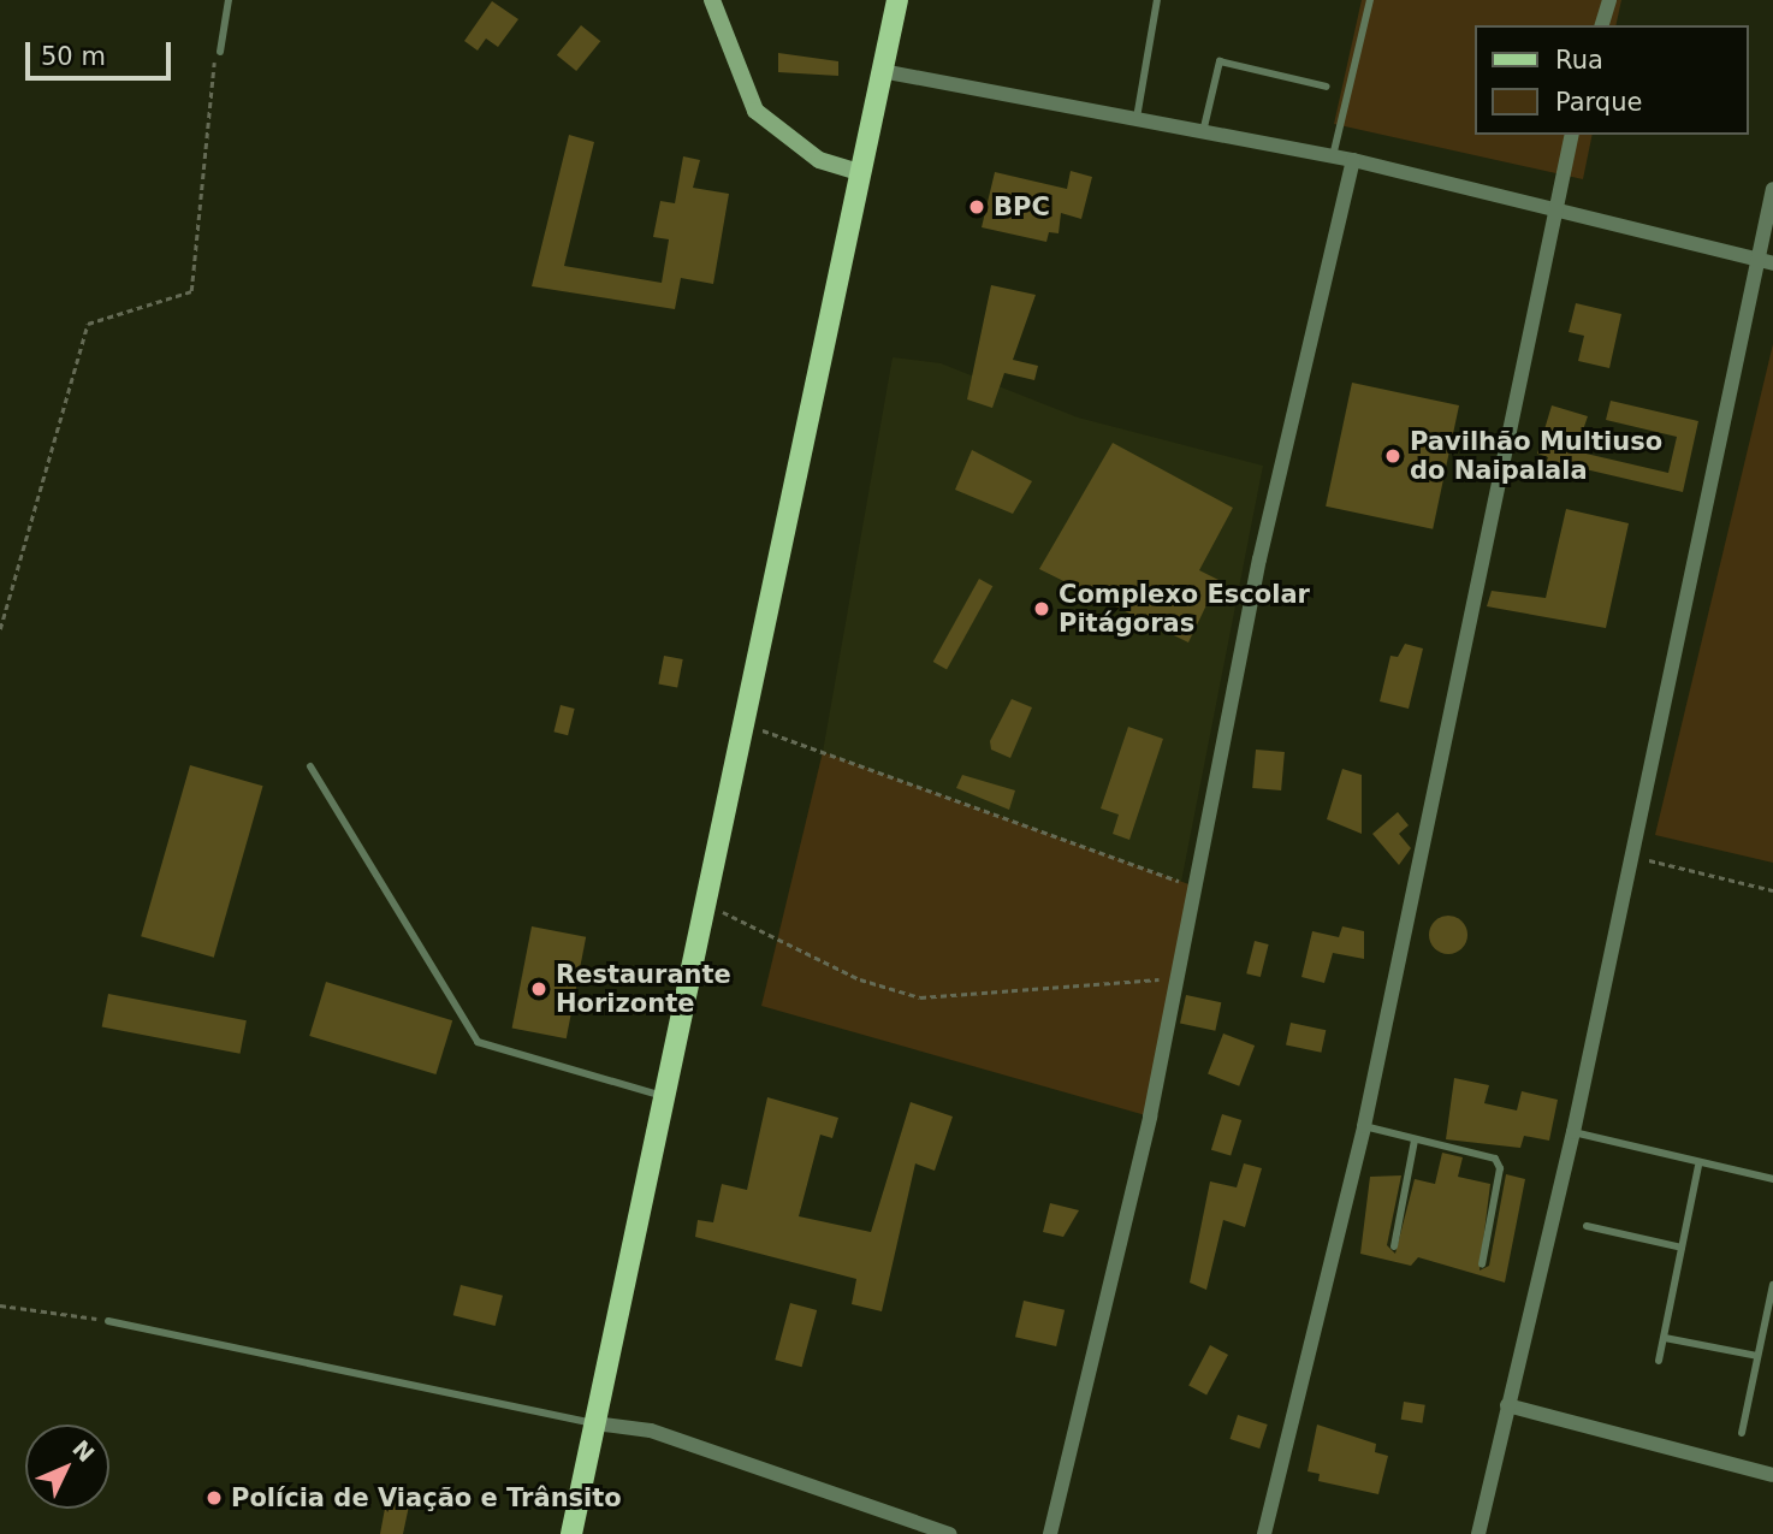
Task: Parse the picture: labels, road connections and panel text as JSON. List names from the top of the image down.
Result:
{
  "places": [
    "BPC",
    "Pavilhão Multiuso do Naipalala",
    "Complexo Escolar Pitágoras",
    "Restaurante Horizonte",
    "Polícia de Viação e Trânsito"
  ],
  "legend": ["Rua", "Parque"],
  "scale_bar": "50 m",
  "north": "top right"
}
